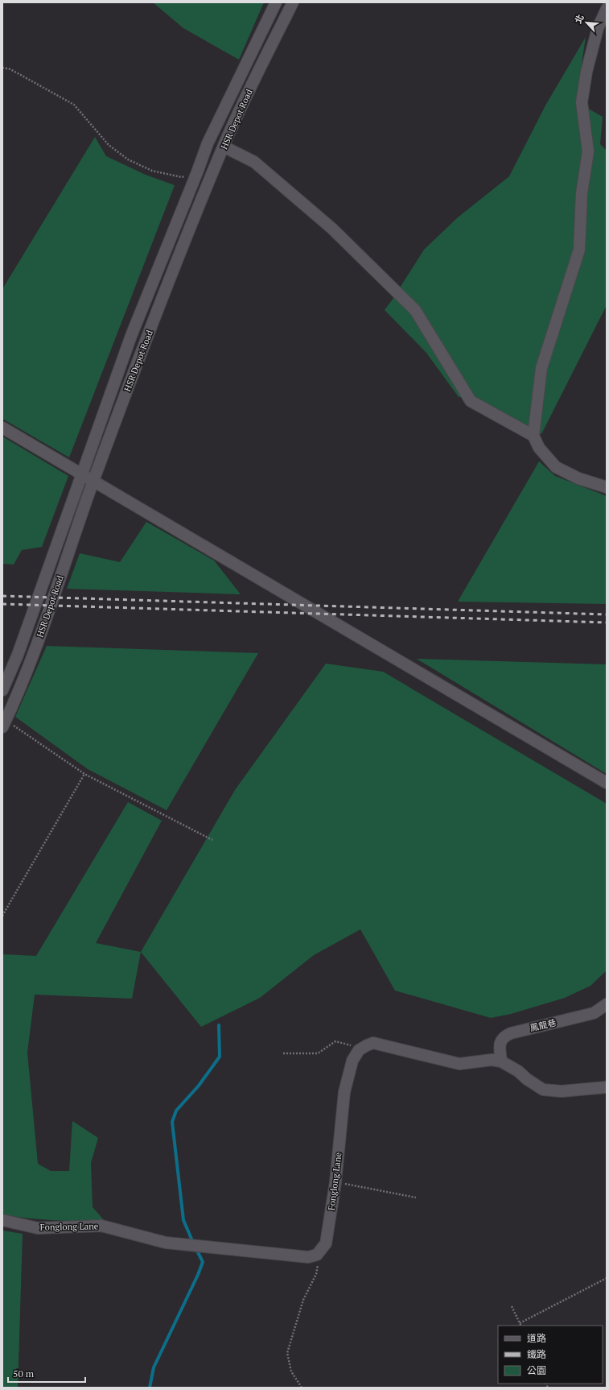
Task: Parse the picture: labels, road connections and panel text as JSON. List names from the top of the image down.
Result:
{
  "streets": {
    "street": ["HSR Depot Road", "鳳龍巷", "Fonglong Lane"]
  },
  "legend": ["道路", "鐵路", "公園"],
  "scale_bar": "50 m",
  "north": "top left"
}
